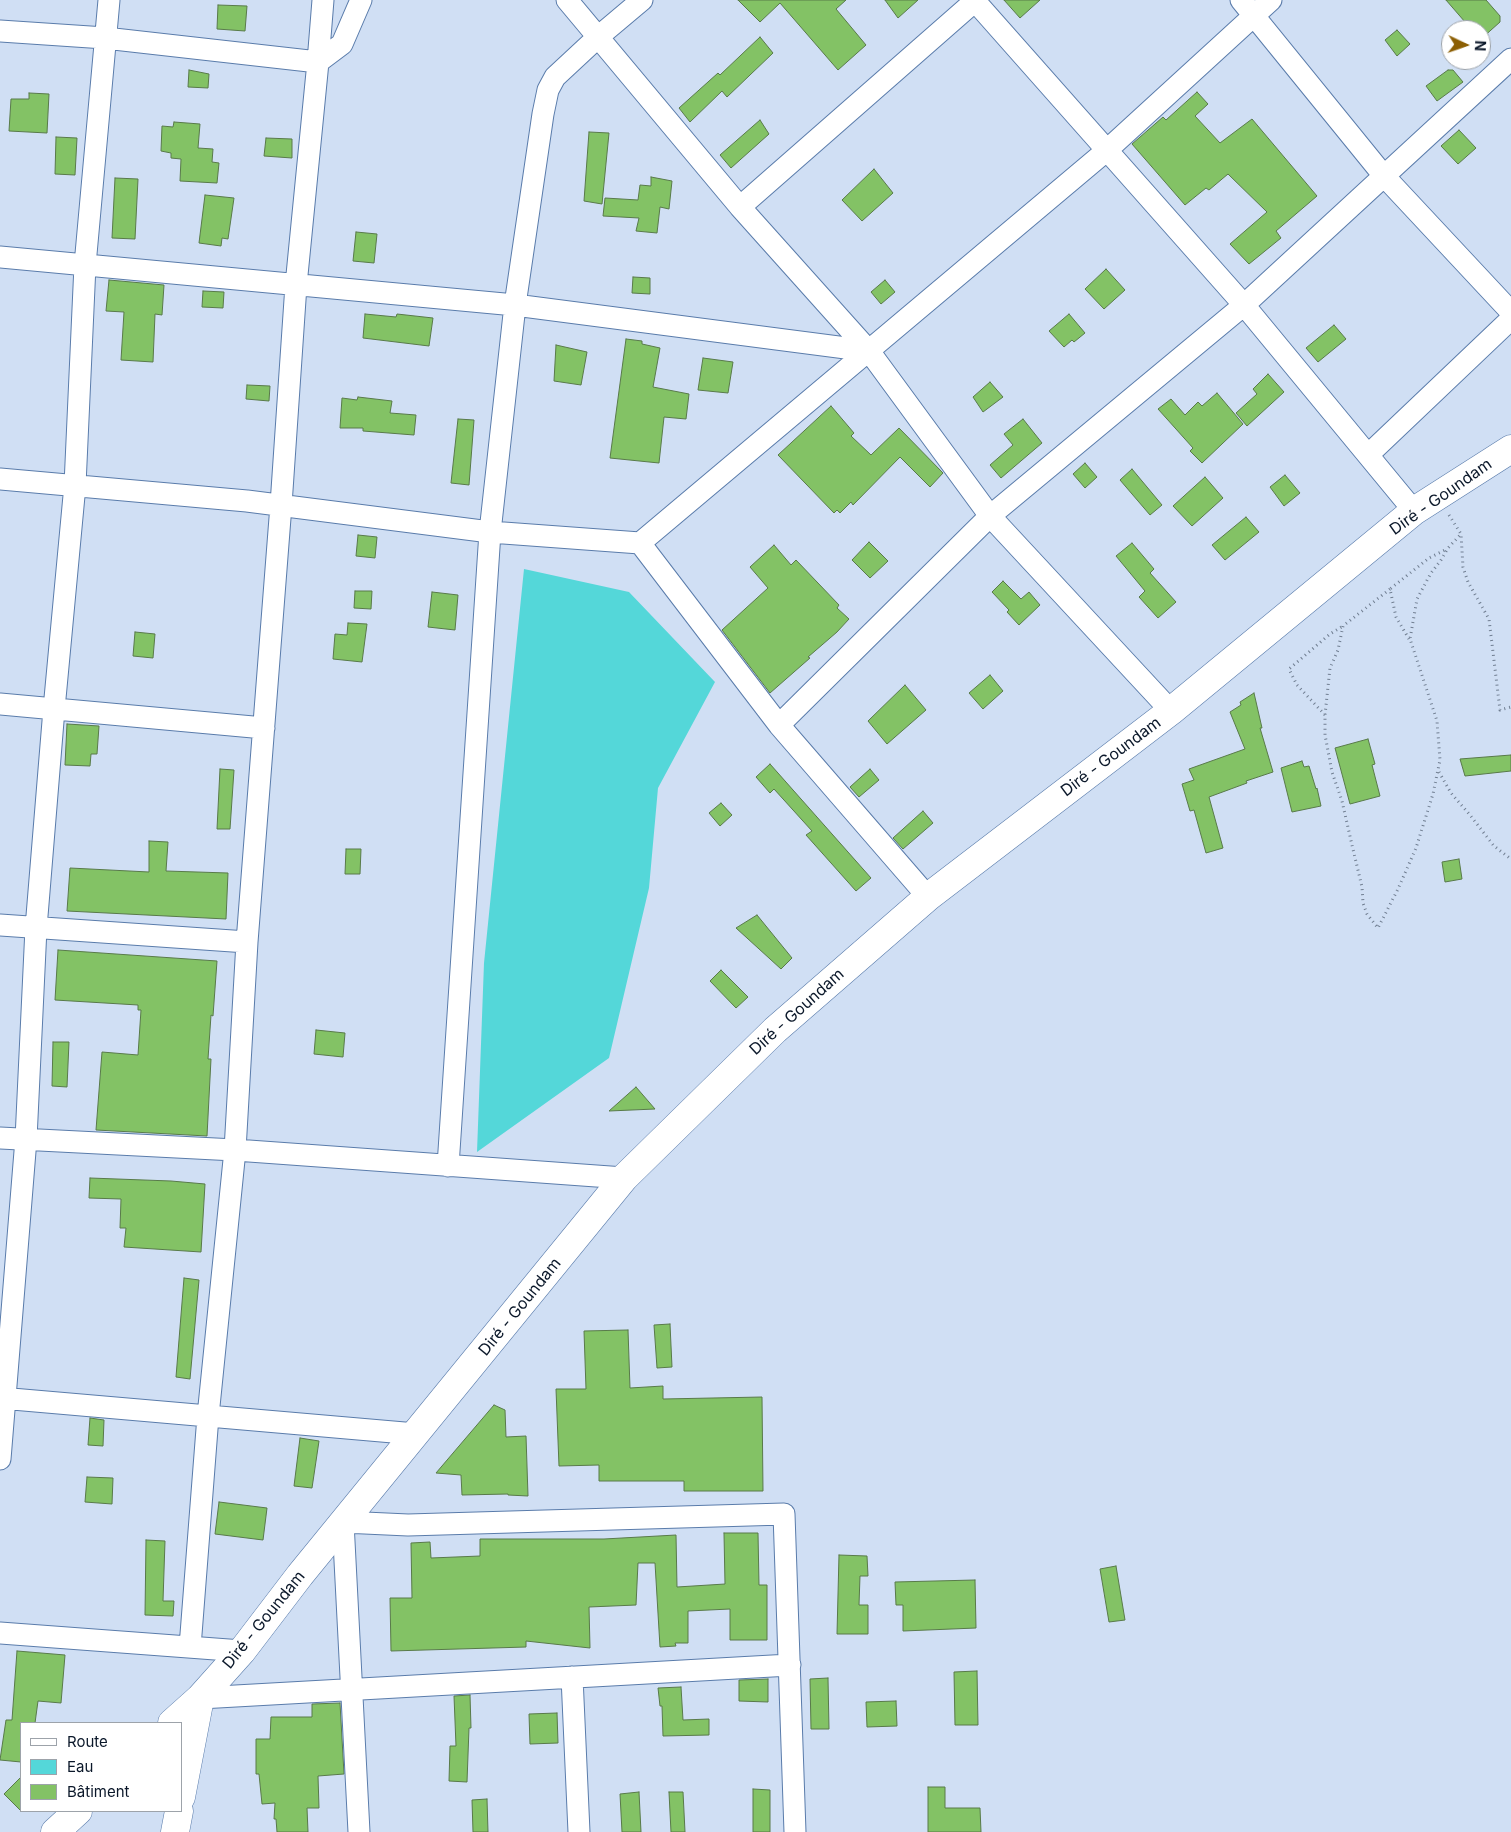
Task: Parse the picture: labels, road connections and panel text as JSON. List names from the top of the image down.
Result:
{
  "streets": {
    "main road": ["Diré - Goundam"]
  },
  "legend": ["Route", "Eau", "Bâtiment"],
  "north": "right"
}
